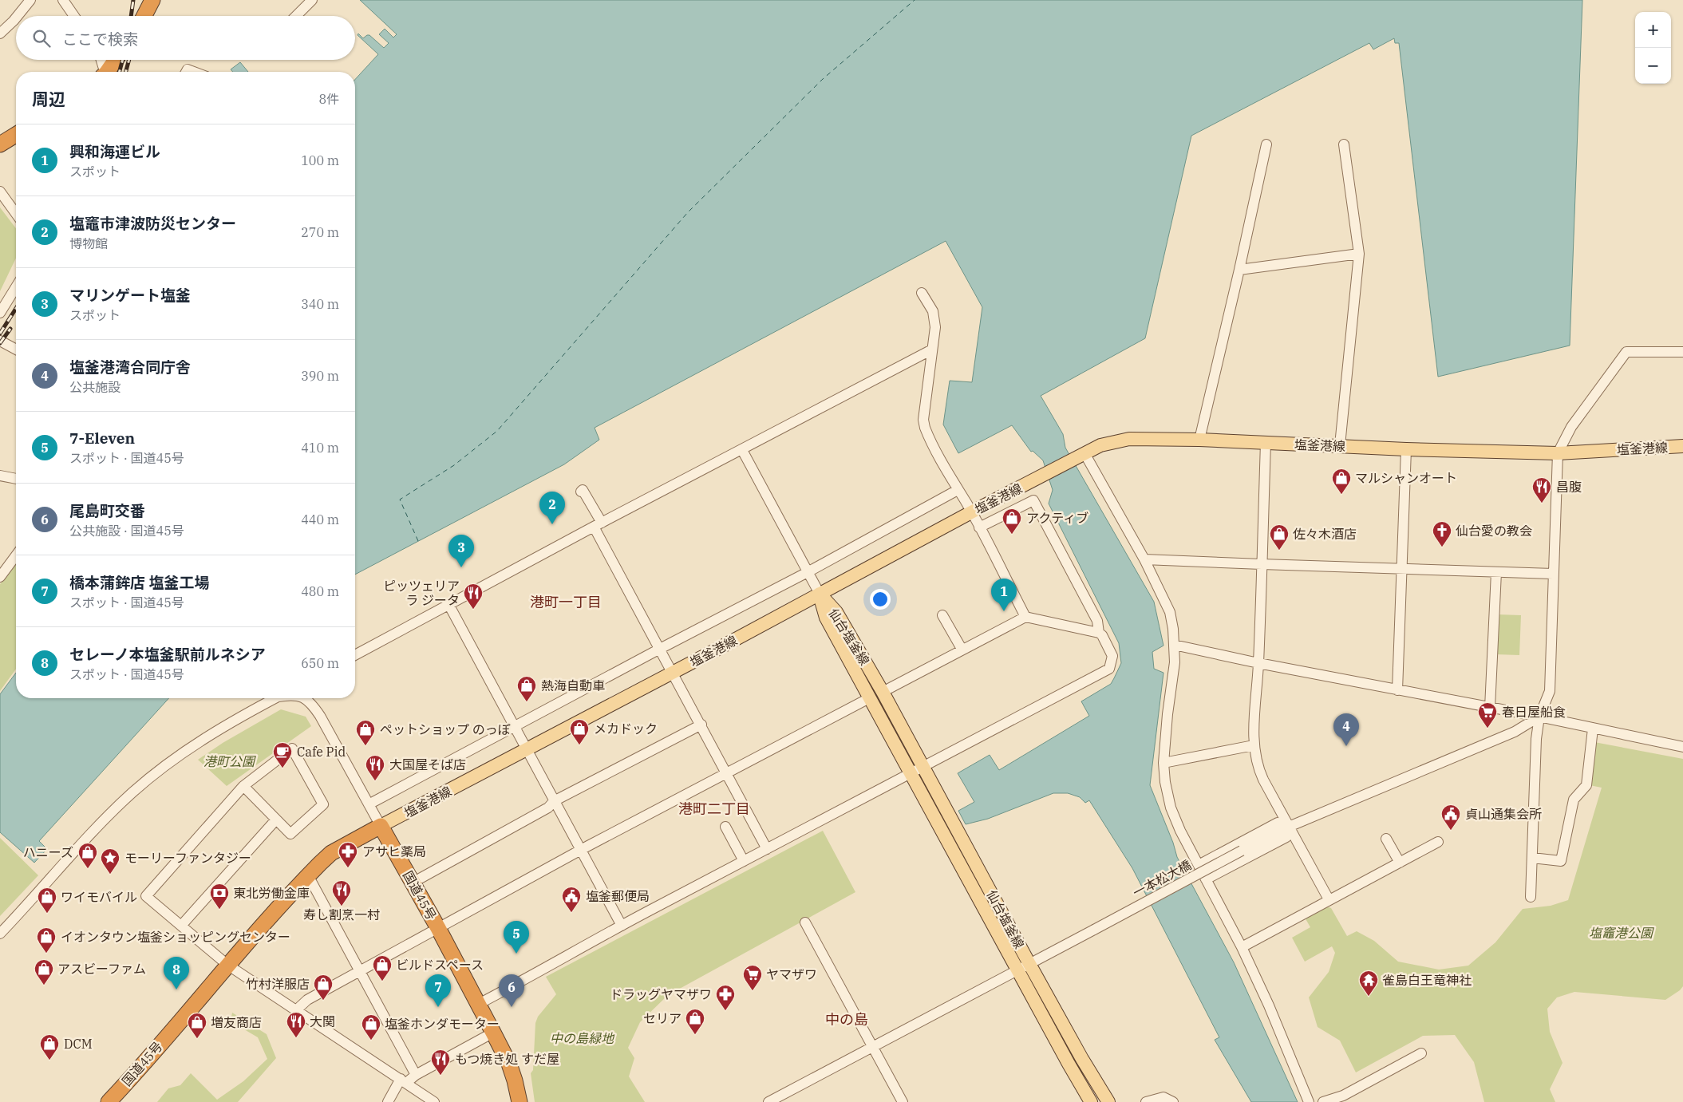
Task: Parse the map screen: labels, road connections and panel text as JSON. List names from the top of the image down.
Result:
{
  "streets": {
    "highway": ["国道45号"],
    "main road": ["塩釜港線", "仙台塩釜線"],
    "street": ["一本松大橋"]
  },
  "crossings": [
    ["塩釜港線", "仙台塩釜線"],
    ["塩釜港線", "国道45号"],
    ["仙台塩釜線", "一本松大橋"]
  ],
  "districts": ["港町一丁目", "港町二丁目", "中の島"],
  "parks": ["港町公園", "塩竈港公園", "中の島緑地"],
  "places": {
    "shop": [
      "マルシャンオート",
      "アクティブ",
      "佐々木酒店",
      "熱海自動車",
      "メカドック",
      "ペットショップ のっぽ",
      "ハニーズ",
      "ワイモバイル",
      "イオンタウン塩釜ショッピングセンター",
      "ビルドスペース",
      "アスビーファム",
      "竹村洋服店",
      "セリア",
      "増友商店",
      "塩釜ホンダモーター",
      "DCM"
    ],
    "restaurant": [
      "昌腹",
      "ピッツェリア ラ ジータ",
      "大国屋そば店",
      "寿し割烹一村",
      "大関",
      "もつ焼き処 すだ屋"
    ],
    "church": ["仙台愛の教会"],
    "supermarket": ["春日屋船食", "ヤマザワ"],
    "cafe": ["Cafe Pid"],
    "public building": ["貞山通集会所", "塩釜郵便局"],
    "pharmacy": ["アサヒ薬局", "ドラッグヤマザワ"],
    "place": ["モーリーファンタジー"],
    "bank": ["東北労働金庫"],
    "temple": ["雀島白王竜神社"]
  },
  "page": {
    "map_buttons": ["+", "−"],
    "search": "ここで検索",
    "heading": ["周辺", "8件"],
    "list": [
      {
        "mark": "1",
        "name": "興和海運ビル",
        "note": "スポット",
        "value": "100 m"
      },
      {
        "mark": "2",
        "name": "塩竈市津波防災センター",
        "note": "博物館",
        "value": "270 m"
      },
      {
        "mark": "3",
        "name": "マリンゲート塩釜",
        "note": "スポット",
        "value": "340 m"
      },
      {
        "mark": "4",
        "name": "塩釜港湾合同庁舎",
        "note": "公共施設",
        "value": "390 m"
      },
      {
        "mark": "5",
        "name": "7-Eleven",
        "note": "スポット · 国道45号",
        "value": "410 m"
      },
      {
        "mark": "6",
        "name": "尾島町交番",
        "note": "公共施設 · 国道45号",
        "value": "440 m"
      },
      {
        "mark": "7",
        "name": "橋本蒲鉾店 塩釜工場",
        "note": "スポット · 国道45号",
        "value": "480 m"
      },
      {
        "mark": "8",
        "name": "セレーノ本塩釜駅前ルネシア",
        "note": "スポット · 国道45号",
        "value": "650 m"
      }
    ],
    "pins": [
      "2",
      "3",
      "1",
      "4",
      "5",
      "8",
      "6",
      "7"
    ]
  }
}
